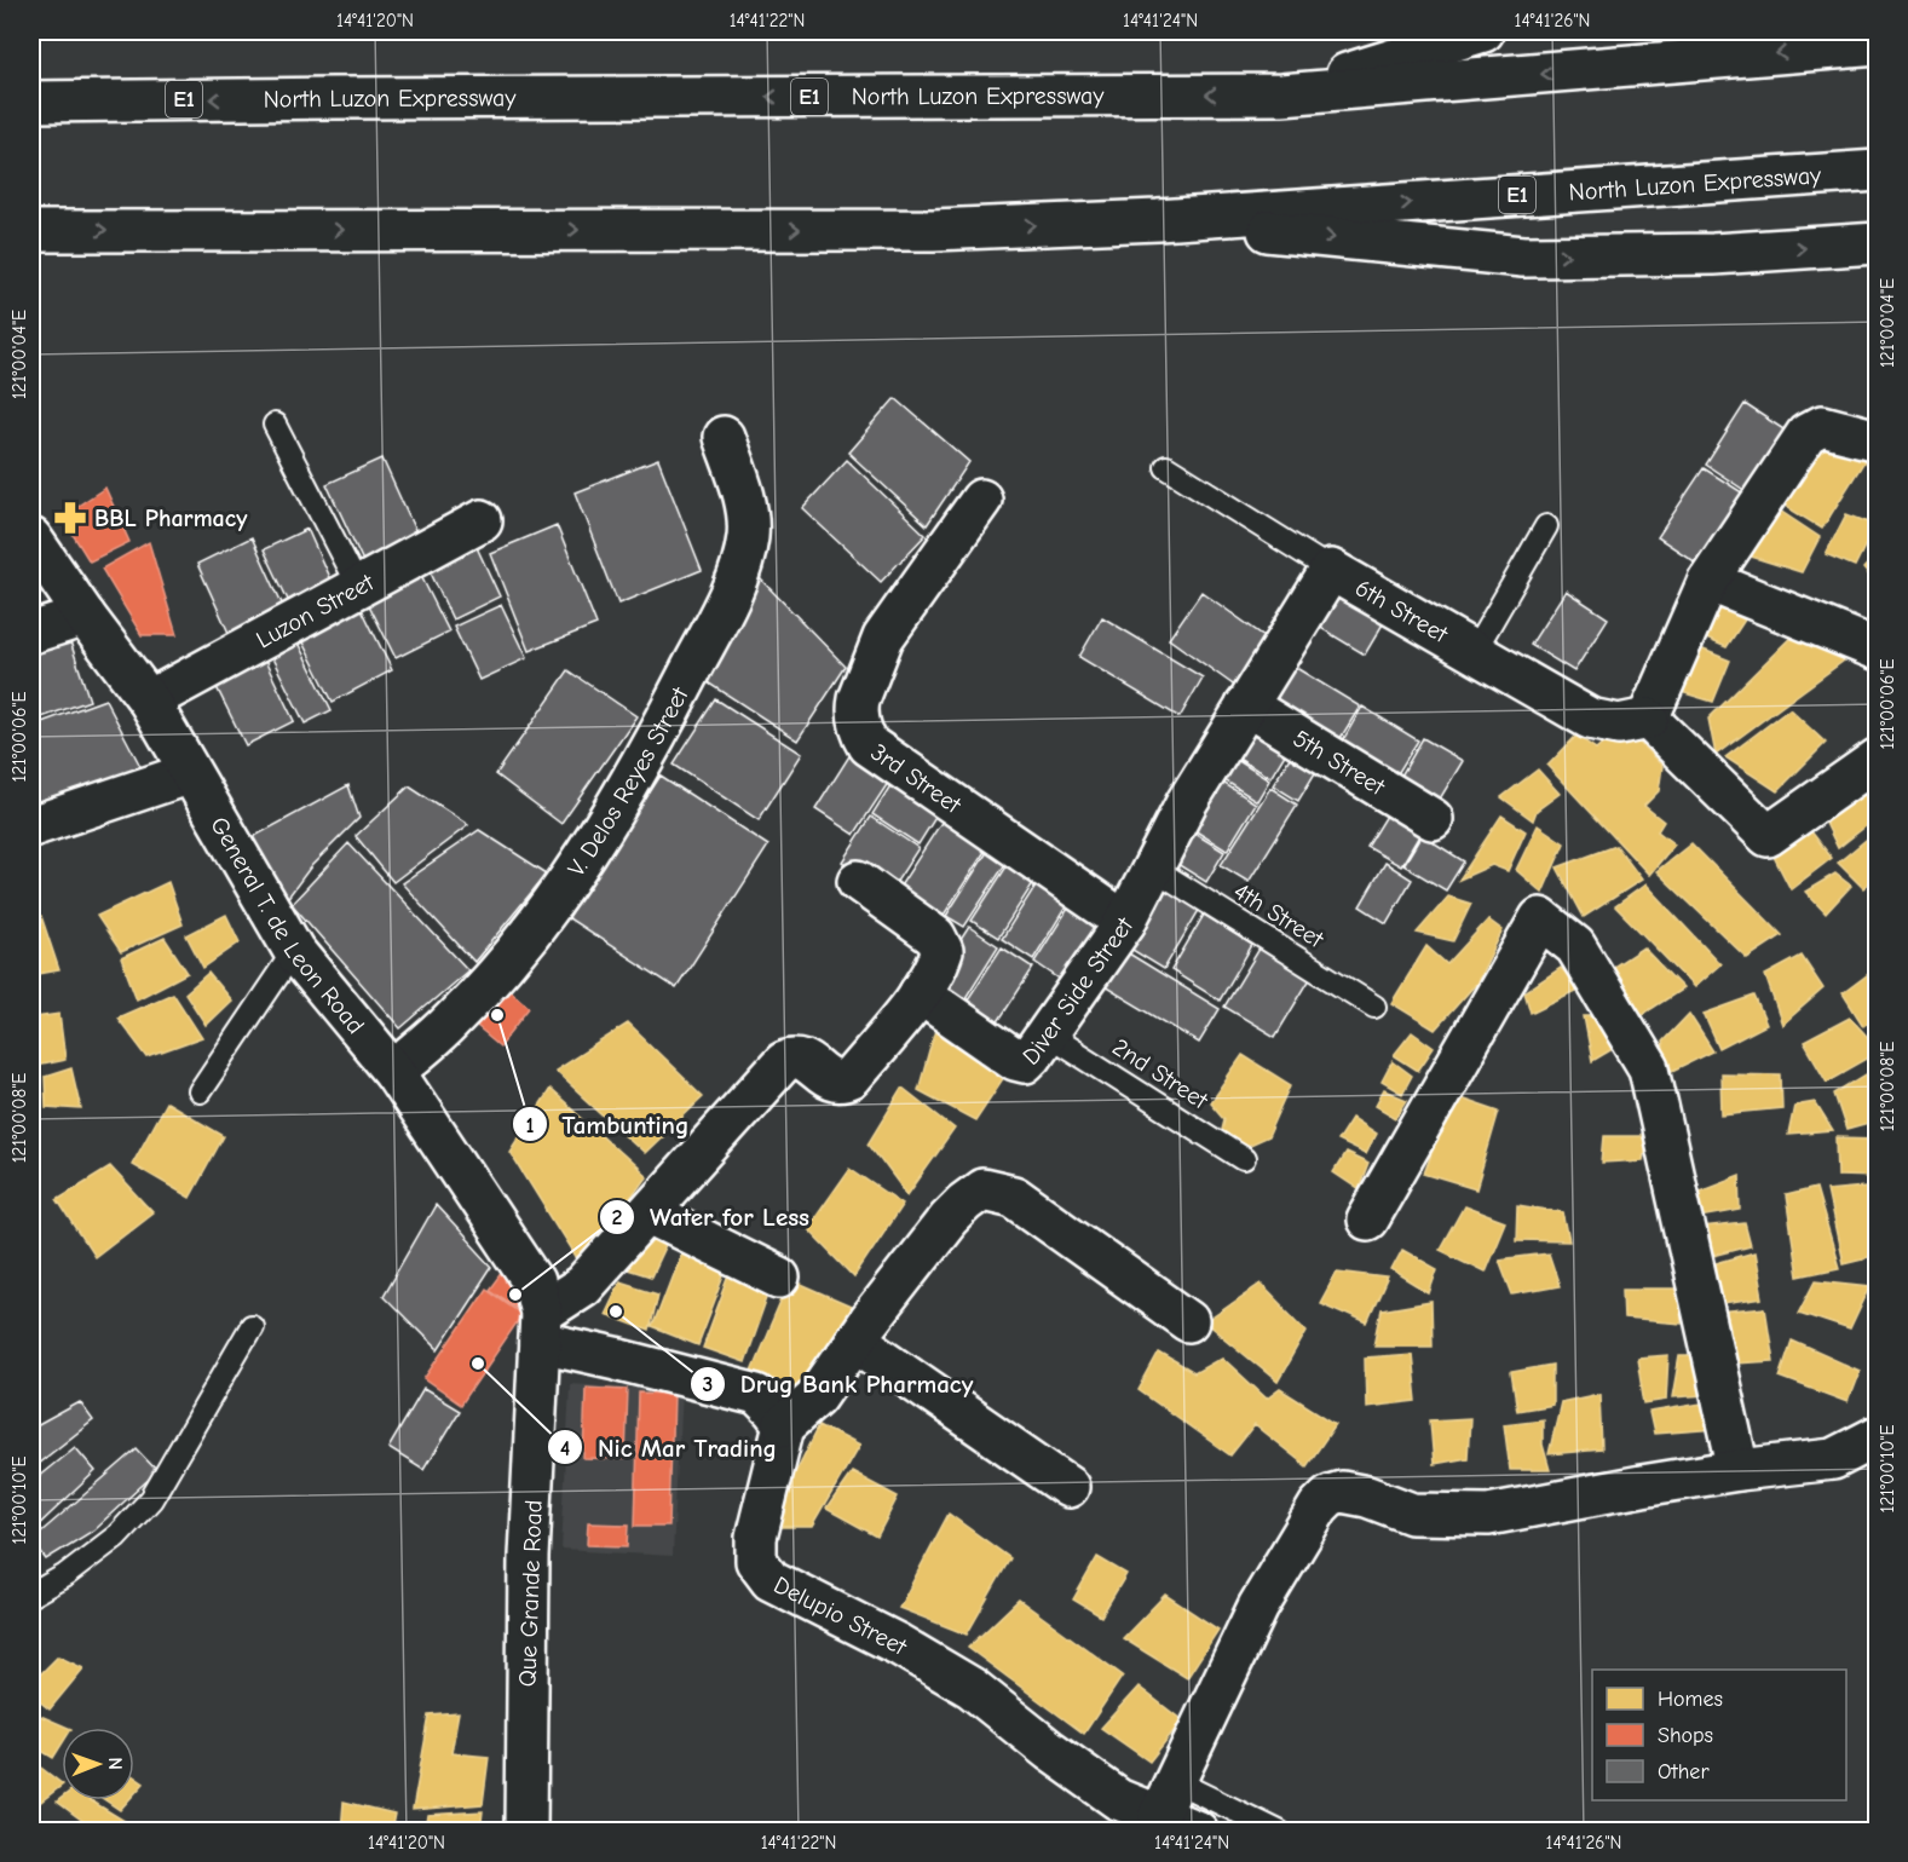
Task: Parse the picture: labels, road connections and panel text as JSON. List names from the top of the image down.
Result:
{
  "streets": {
    "main road": [
      "North Luzon Expressway",
      "E1",
      "Luzon Street",
      "6th Street",
      "5th Street",
      "3rd Street",
      "V. Delos Reyes Street",
      "General T. de Leon Road",
      "Diver Side Street",
      "Que Grande Road",
      "Delupio Street"
    ],
    "lane": ["4th Street", "2nd Street"]
  },
  "crossings": [
    ["Luzon Street", "General T. de Leon Road"],
    ["6th Street", "Diver Side Street"],
    ["5th Street", "Diver Side Street"],
    ["3rd Street", "Diver Side Street"],
    ["V. Delos Reyes Street", "General T. de Leon Road"],
    ["4th Street", "Diver Side Street"],
    ["General T. de Leon Road", "Que Grande Road"],
    ["Diver Side Street", "2nd Street"]
  ],
  "places": {
    "pharmacy": ["BBL Pharmacy"],
    "other": [
      "Tambunting",
      "Water for Less",
      "Drug Bank Pharmacy",
      "Nic Mar Trading"
    ]
  },
  "legend": ["Homes", "Shops", "Other"],
  "north": "right",
  "coordinates": [
    "14°41'20\"N",
    "14°41'22\"N",
    "14°41'24\"N",
    "14°41'26\"N",
    "121°00'04\"E",
    "121°00'06\"E",
    "121°00'08\"E",
    "121°00'10\"E"
  ]
}
